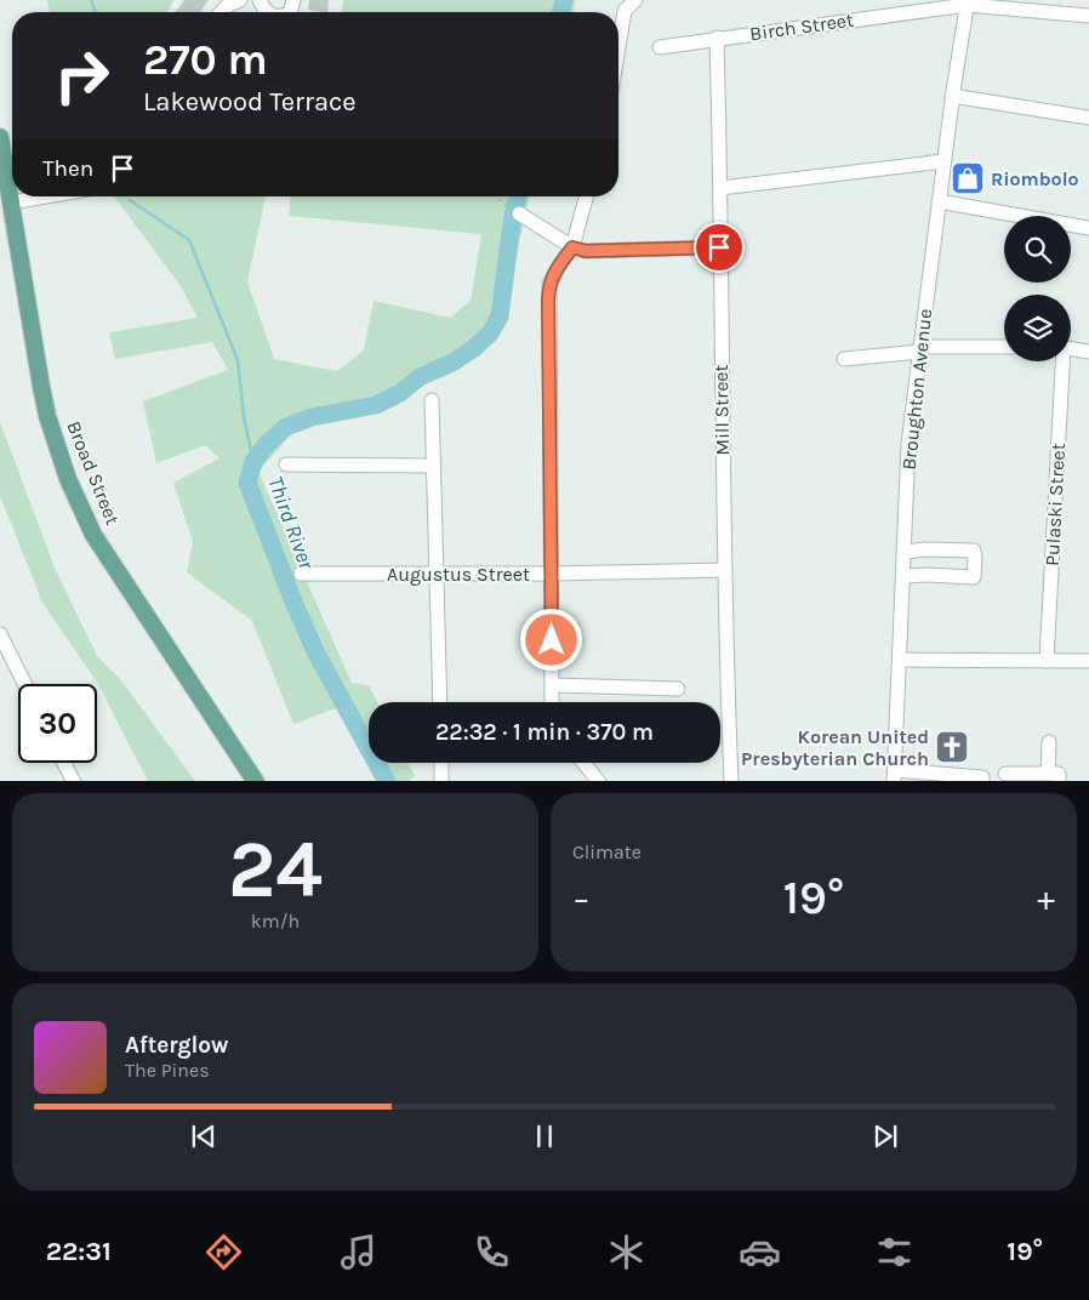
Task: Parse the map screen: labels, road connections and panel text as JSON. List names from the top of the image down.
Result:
{
  "streets": {
    "main road": ["Broad Street"],
    "street": [
      "Birch Street",
      "Broughton Avenue",
      "Mill Street",
      "Pulaski Street",
      "Augustus Street"
    ]
  },
  "crossings": [
    ["Birch Street", "Broughton Avenue"],
    ["Birch Street", "Mill Street"],
    ["Mill Street", "Augustus Street"]
  ],
  "water": ["Third River"],
  "places": {
    "shop": ["Riombolo"],
    "church": ["Korean United Presbyterian Church"]
  },
  "page": {
    "turn": ["270 m", "Lakewood Terrace"],
    "then": "Then",
    "limit": "30",
    "trip": "22:32 · 1 min · 370 m",
    "tile": [
      ["24", "km/h"],
      "Climate"
    ],
    "heat": ["−", "19°", "+"],
    "song": ["Afterglow", "The Pines"],
    "tabs": ["22:31", "19°"]
  }
}
